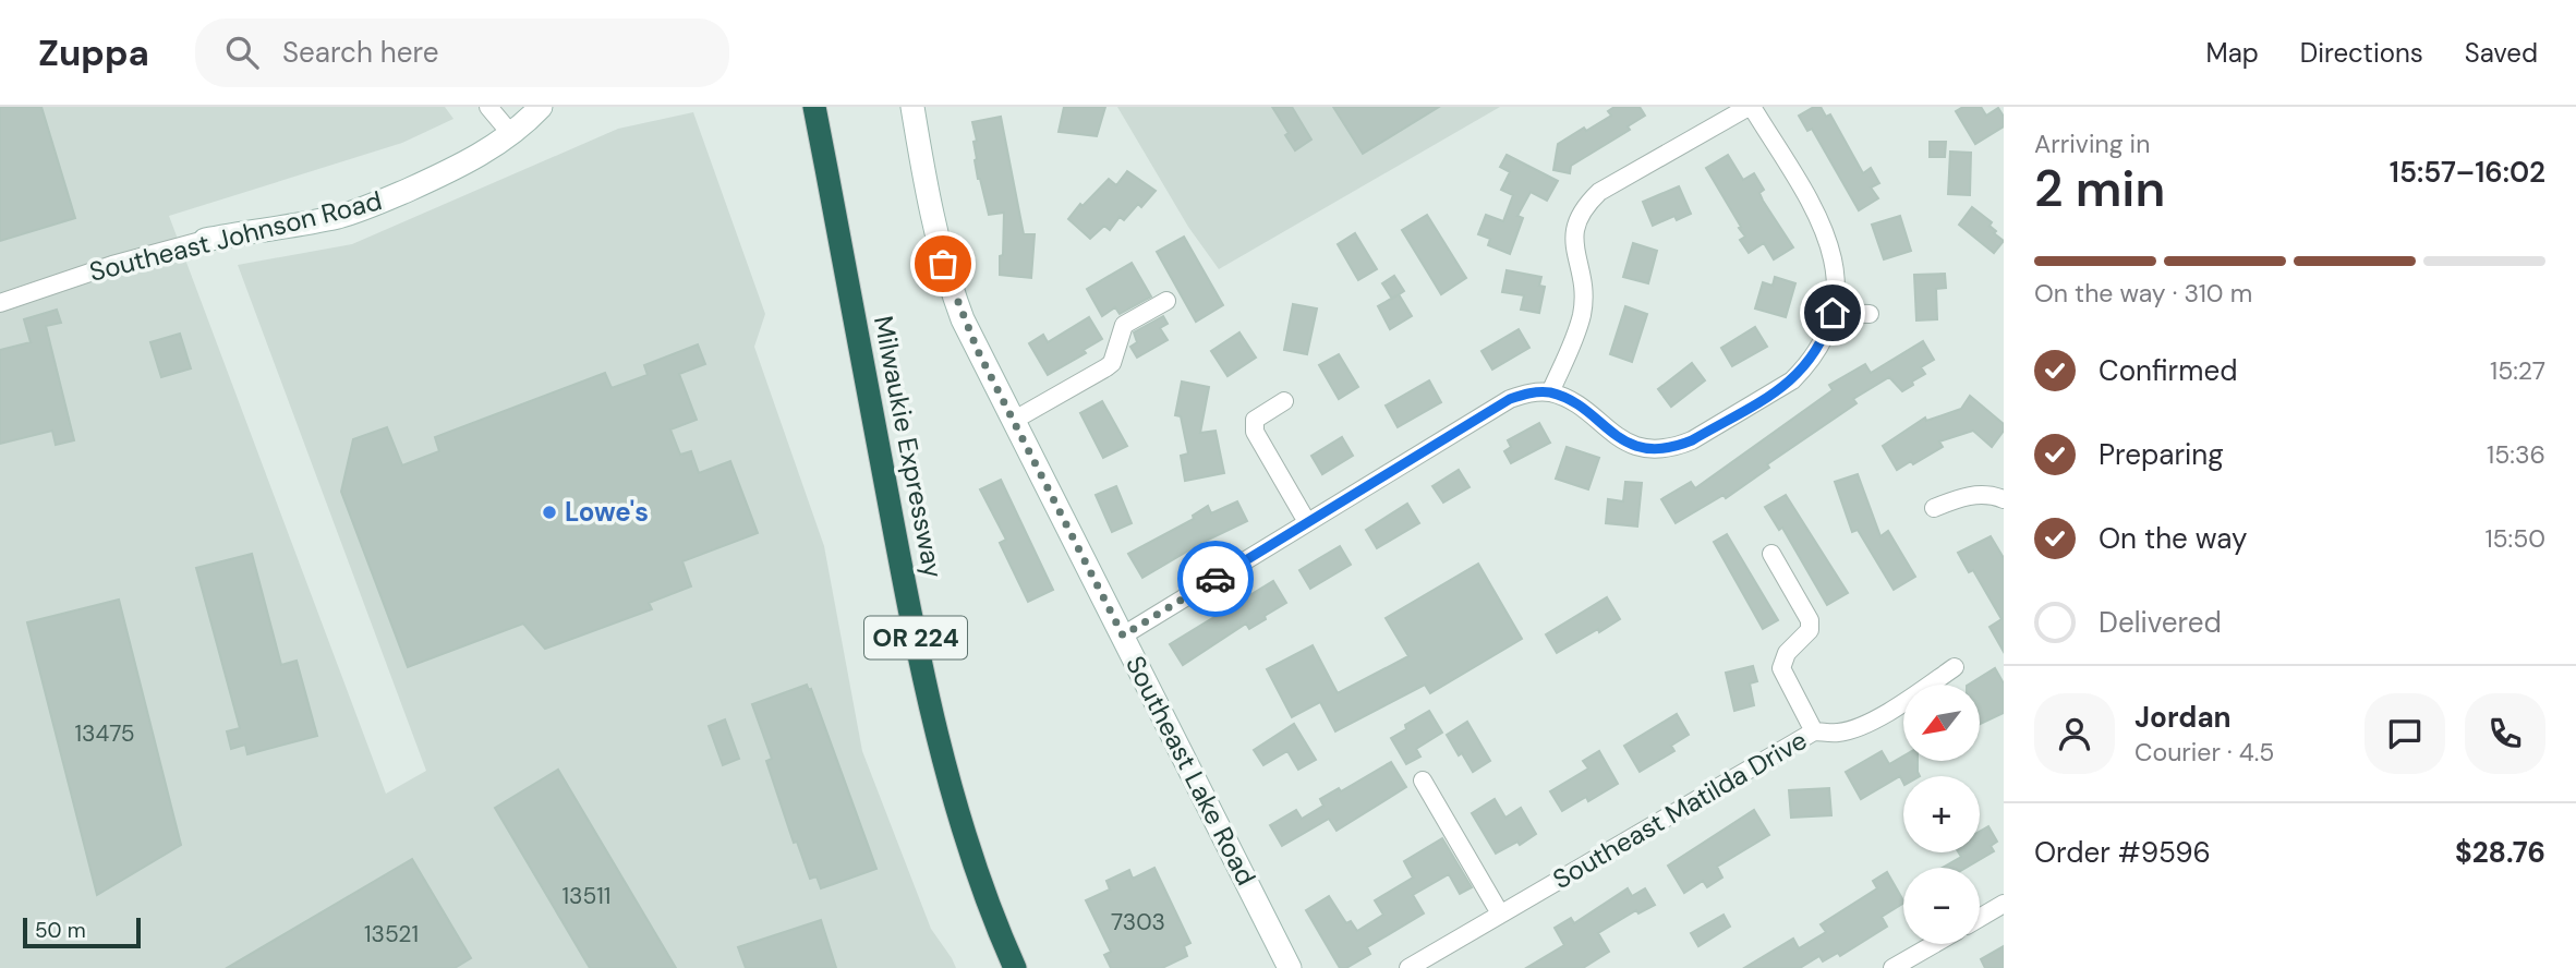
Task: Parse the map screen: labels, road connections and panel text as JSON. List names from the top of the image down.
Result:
{
  "streets": {
    "highway": ["Milwaukie Expressway", "OR 224"],
    "street": ["Southeast Johnson Road", "Southeast Lake Road", "Southeast Matilda Drive"]
  },
  "places": ["Lowe's"],
  "house_numbers": [
    "13475",
    "13511",
    "7303",
    "13521"
  ],
  "scale_bar": "50 m",
  "north": "bottom left",
  "page": {
    "header": "Zuppa",
    "search": "Search here",
    "nav": ["Map", "Directions", "Saved"],
    "heading": ["2 min", "Arriving in", "15:57–16:02"],
    "panel": [
      "Jordan",
      "Courier · 4.5",
      "Order #9596",
      "$28.76"
    ],
    "bar": "On the way · 310 m",
    "list": [
      ["Confirmed", "15:27"],
      ["Preparing", "15:36"],
      ["On the way", "15:50"],
      "Delivered"
    ],
    "map_buttons": ["+", "−"],
    "scale": "50 m"
  }
}
